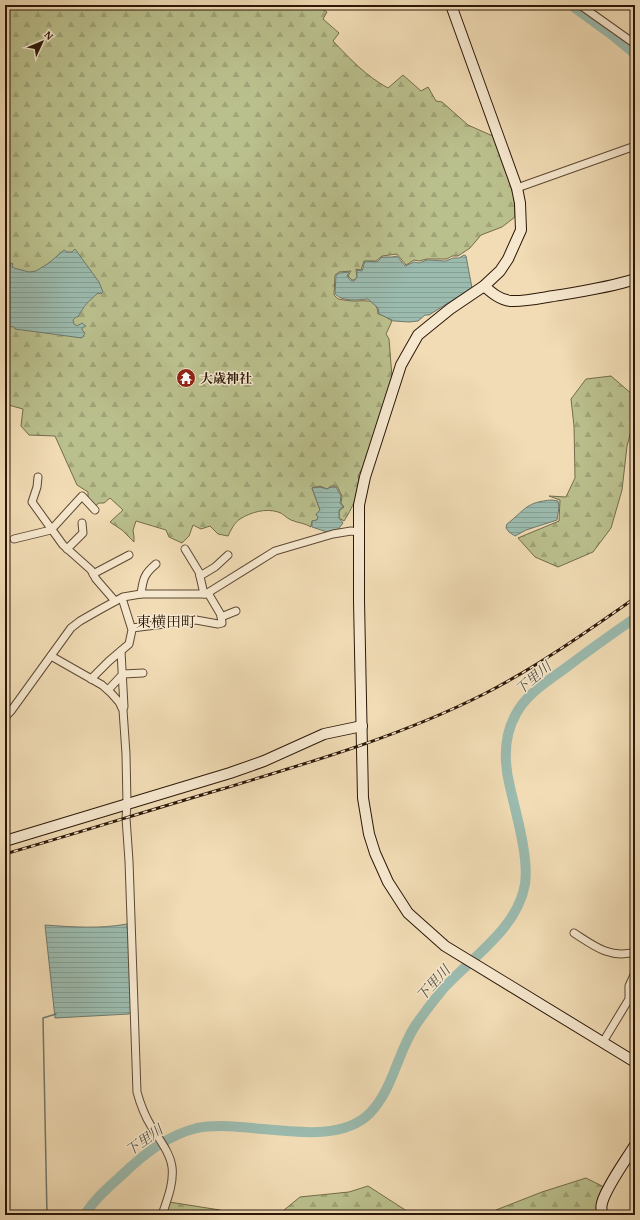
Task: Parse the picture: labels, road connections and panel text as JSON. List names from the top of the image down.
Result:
{
  "districts": ["東横田町"],
  "water": ["下里川"],
  "places": {
    "temple": ["大歳神社"]
  },
  "north": "top right"
}
